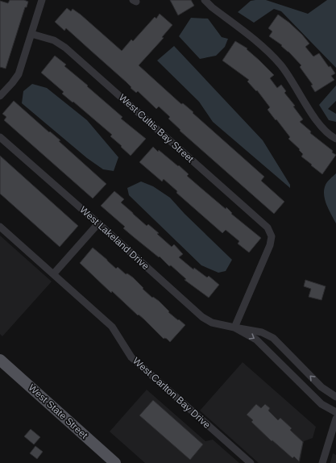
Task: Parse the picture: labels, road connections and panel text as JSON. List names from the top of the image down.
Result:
{
  "streets": {
    "main road": ["West State Street"],
    "street": ["West Cultis Bay Street", "West Lakeland Drive", "West Carlton Bay Drive"]
  },
  "crossings": [
    ["West Cultis Bay Street", "West Lakeland Drive"]
  ]
}
